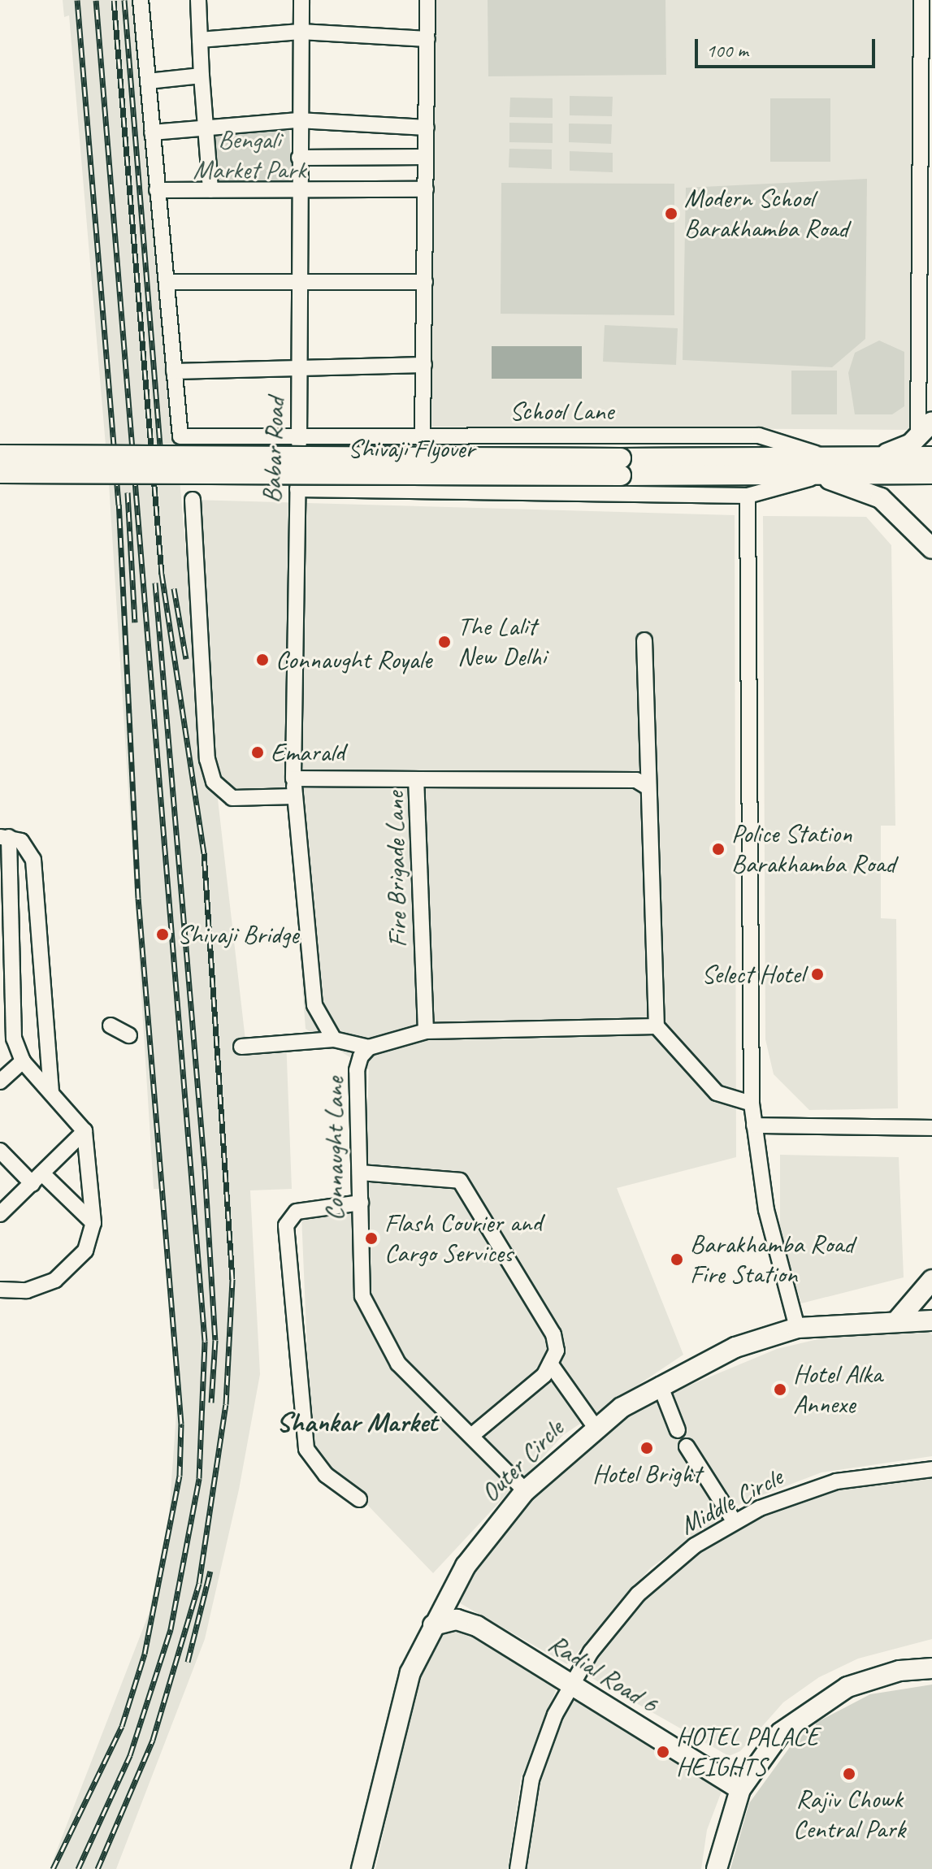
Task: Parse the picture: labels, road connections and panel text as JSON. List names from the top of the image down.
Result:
{
  "streets": {
    "main road": ["Shivaji Flyover", "Outer Circle", "Radial Road 6"],
    "street": [
      "School Lane",
      "Babar Road",
      "Fire Brigade Lane",
      "Connaught Lane",
      "Middle Circle"
    ]
  },
  "crossings": [
    ["School Lane", "Shivaji Flyover"],
    ["School Lane", "Babar Road"],
    ["Fire Brigade Lane", "Connaught Lane"],
    ["Connaught Lane", "Outer Circle"],
    ["Outer Circle", "Radial Road 6"],
    ["Middle Circle", "Radial Road 6"]
  ],
  "districts": ["Shankar Market"],
  "parks": ["Bengali Market Park"],
  "places": [
    "Modern School Barakhamba Road",
    "The Lalit New Delhi",
    "Connaught Royale",
    "Emarald",
    "Police Station Barakhamba Road",
    "Shivaji Bridge",
    "Select Hotel",
    "Flash Courier and Cargo Services",
    "Barakhamba Road Fire Station",
    "Hotel Alka Annexe",
    "Hotel Bright",
    "HOTEL PALACE HEIGHTS",
    "Rajiv Chowk Central Park"
  ],
  "scale_bar": "100 m"
}
